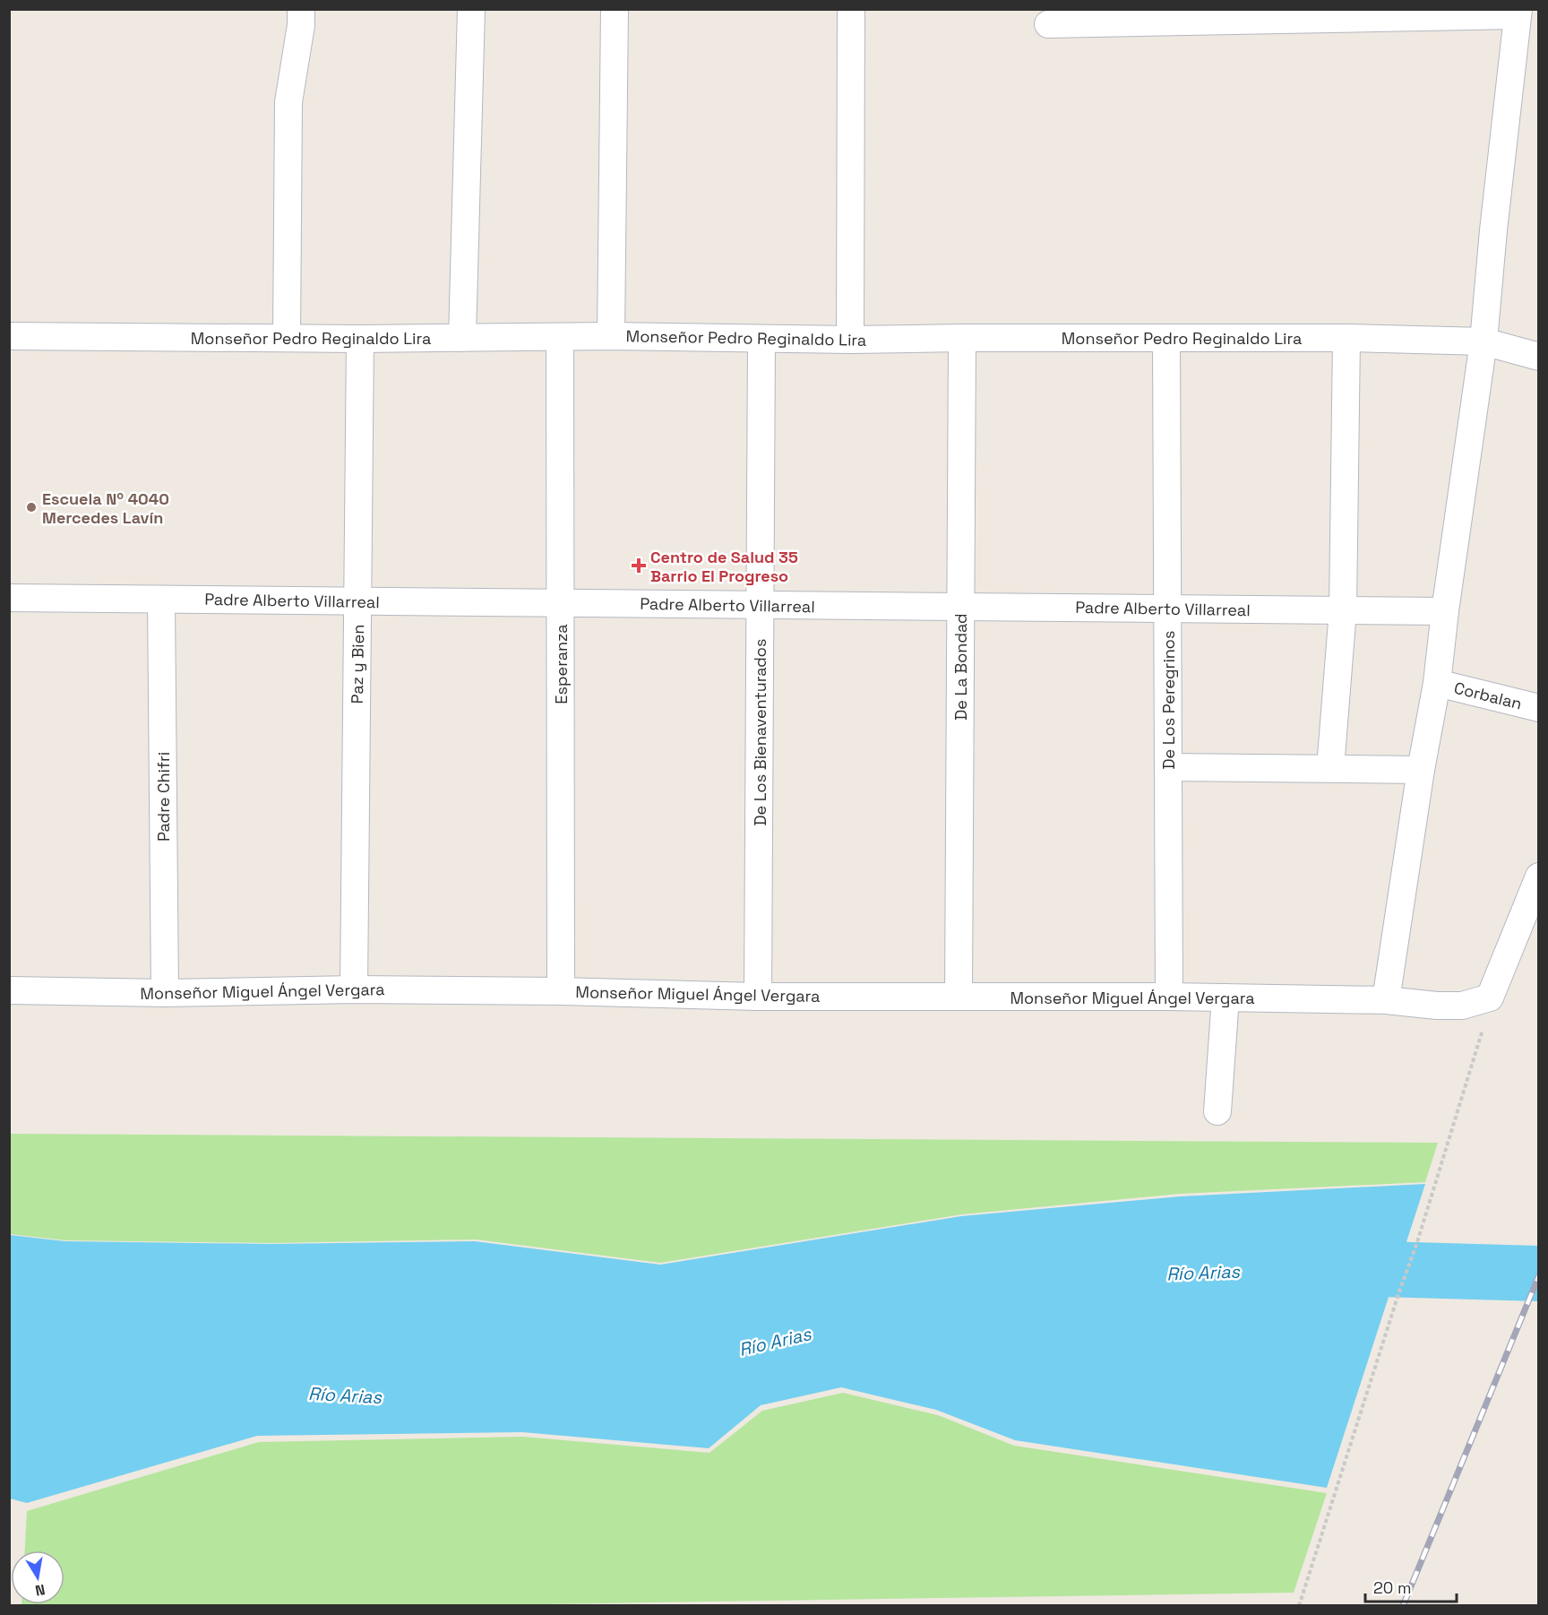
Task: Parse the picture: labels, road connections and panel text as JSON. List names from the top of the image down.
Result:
{
  "streets": {
    "street": [
      "Monseñor Pedro Reginaldo Lira",
      "Padre Alberto Villarreal",
      "Paz y Bien",
      "Esperanza",
      "De La Bondad",
      "Corbalan",
      "De Los Peregrinos",
      "De Los Bienaventurados",
      "Padre Chifri",
      "Monseñor Miguel Ángel Vergara"
    ]
  },
  "crossings": [
    ["Monseñor Pedro Reginaldo Lira", "Paz y Bien"],
    ["Monseñor Pedro Reginaldo Lira", "Esperanza"],
    ["Monseñor Pedro Reginaldo Lira", "De La Bondad"],
    ["Monseñor Pedro Reginaldo Lira", "De Los Peregrinos"],
    ["Monseñor Pedro Reginaldo Lira", "De Los Bienaventurados"],
    ["Padre Alberto Villarreal", "Paz y Bien"],
    ["Padre Alberto Villarreal", "Esperanza"],
    ["Padre Alberto Villarreal", "De La Bondad"],
    ["Padre Alberto Villarreal", "De Los Peregrinos"],
    ["Padre Alberto Villarreal", "De Los Bienaventurados"],
    ["Padre Alberto Villarreal", "Padre Chifri"],
    ["Paz y Bien", "Monseñor Miguel Ángel Vergara"],
    ["Esperanza", "Monseñor Miguel Ángel Vergara"],
    ["De La Bondad", "Monseñor Miguel Ángel Vergara"],
    ["De Los Peregrinos", "Monseñor Miguel Ángel Vergara"],
    ["De Los Bienaventurados", "Monseñor Miguel Ángel Vergara"],
    ["Padre Chifri", "Monseñor Miguel Ángel Vergara"]
  ],
  "water": ["Río Arias"],
  "places": {
    "other": ["Escuela Nº 4040 Mercedes Lavín"],
    "health": ["Centro de Salud 35 Barrio El Progreso"]
  },
  "scale_bar": "20 m",
  "north": "bottom"
}
